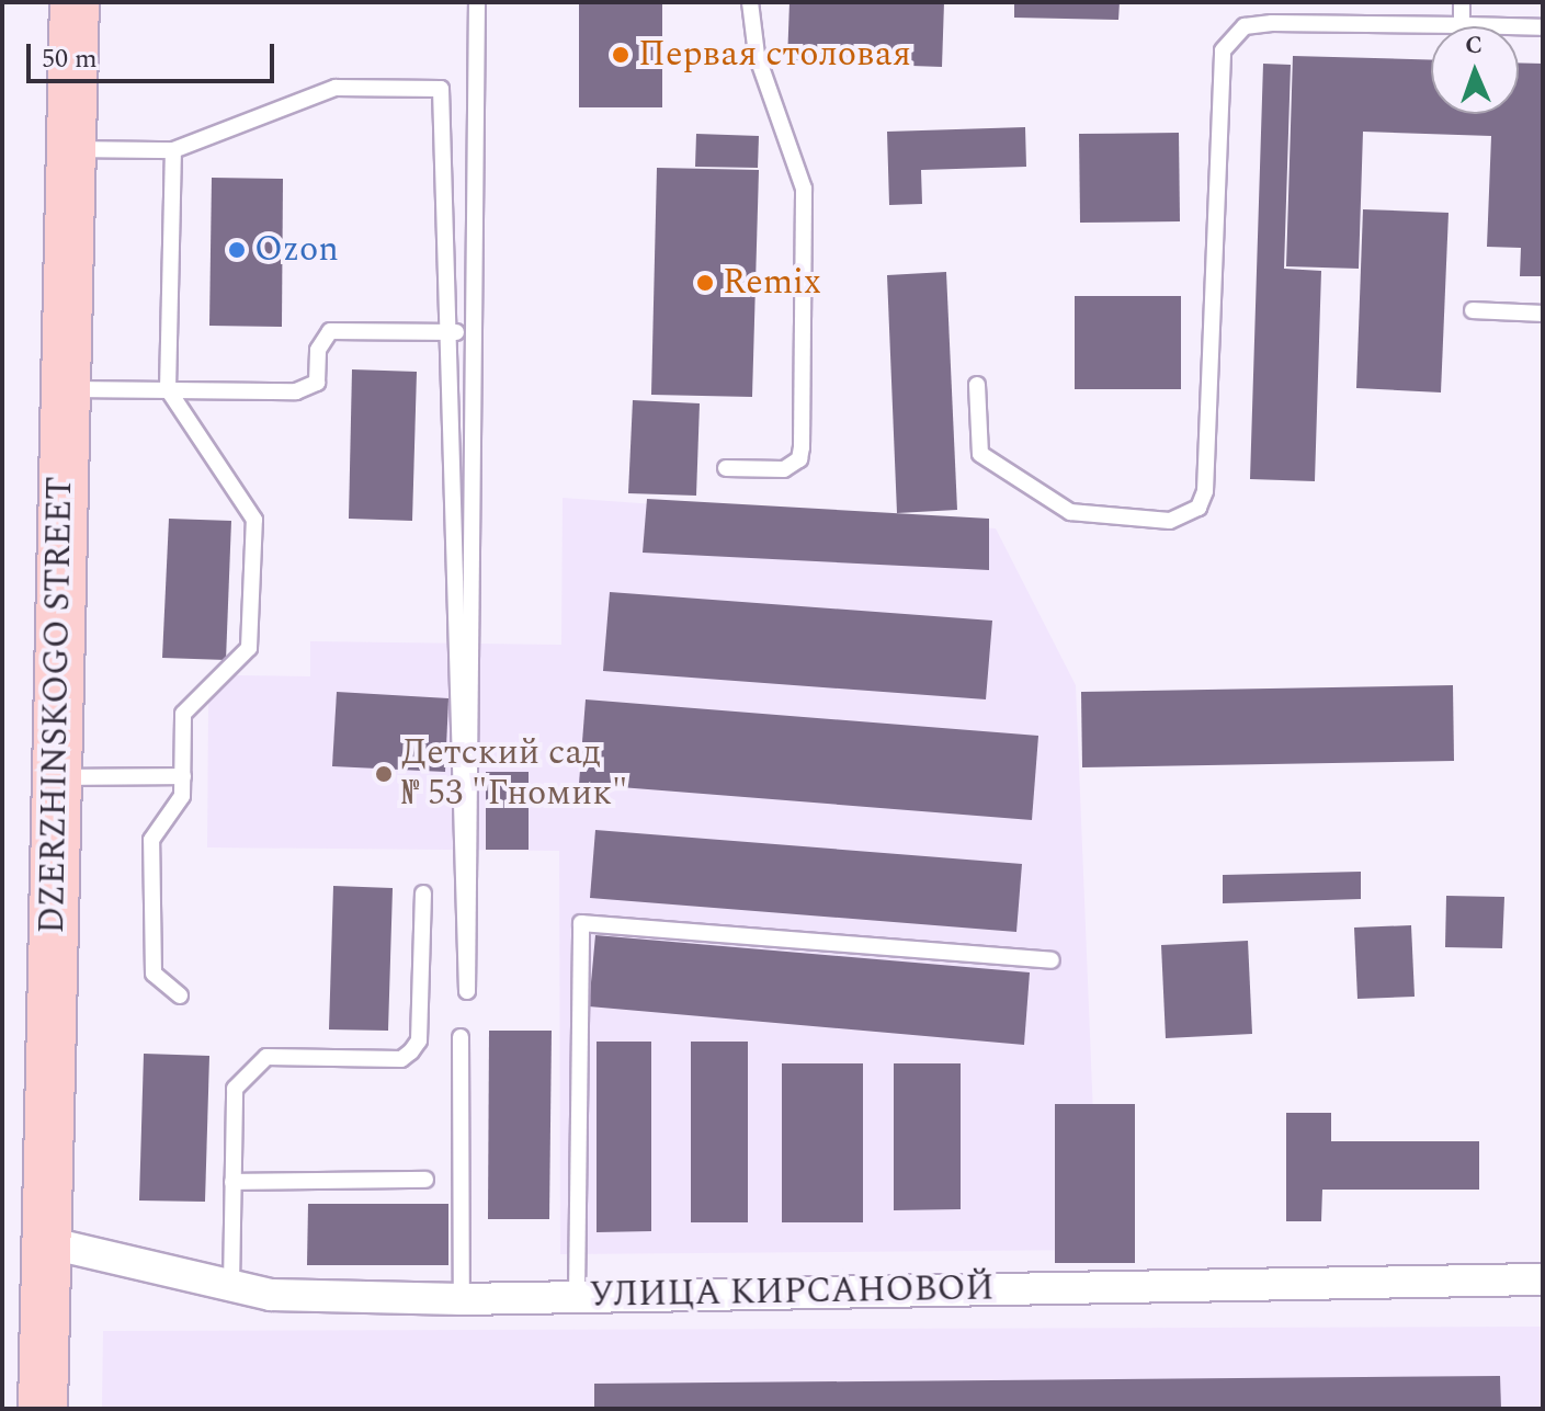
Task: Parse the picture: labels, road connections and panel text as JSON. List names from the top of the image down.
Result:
{
  "streets": {
    "main road": ["DZERZHINSKOGO STREET"],
    "street": ["УЛИЦА КИРСАНОВОЙ"]
  },
  "crossings": [
    ["DZERZHINSKOGO STREET", "УЛИЦА КИРСАНОВОЙ"]
  ],
  "places": [
    "Первая столовая",
    "Ozon",
    "Remix",
    "Детский сад № 53 \"Гномик\""
  ],
  "scale_bar": "50 m",
  "north": "top"
}
